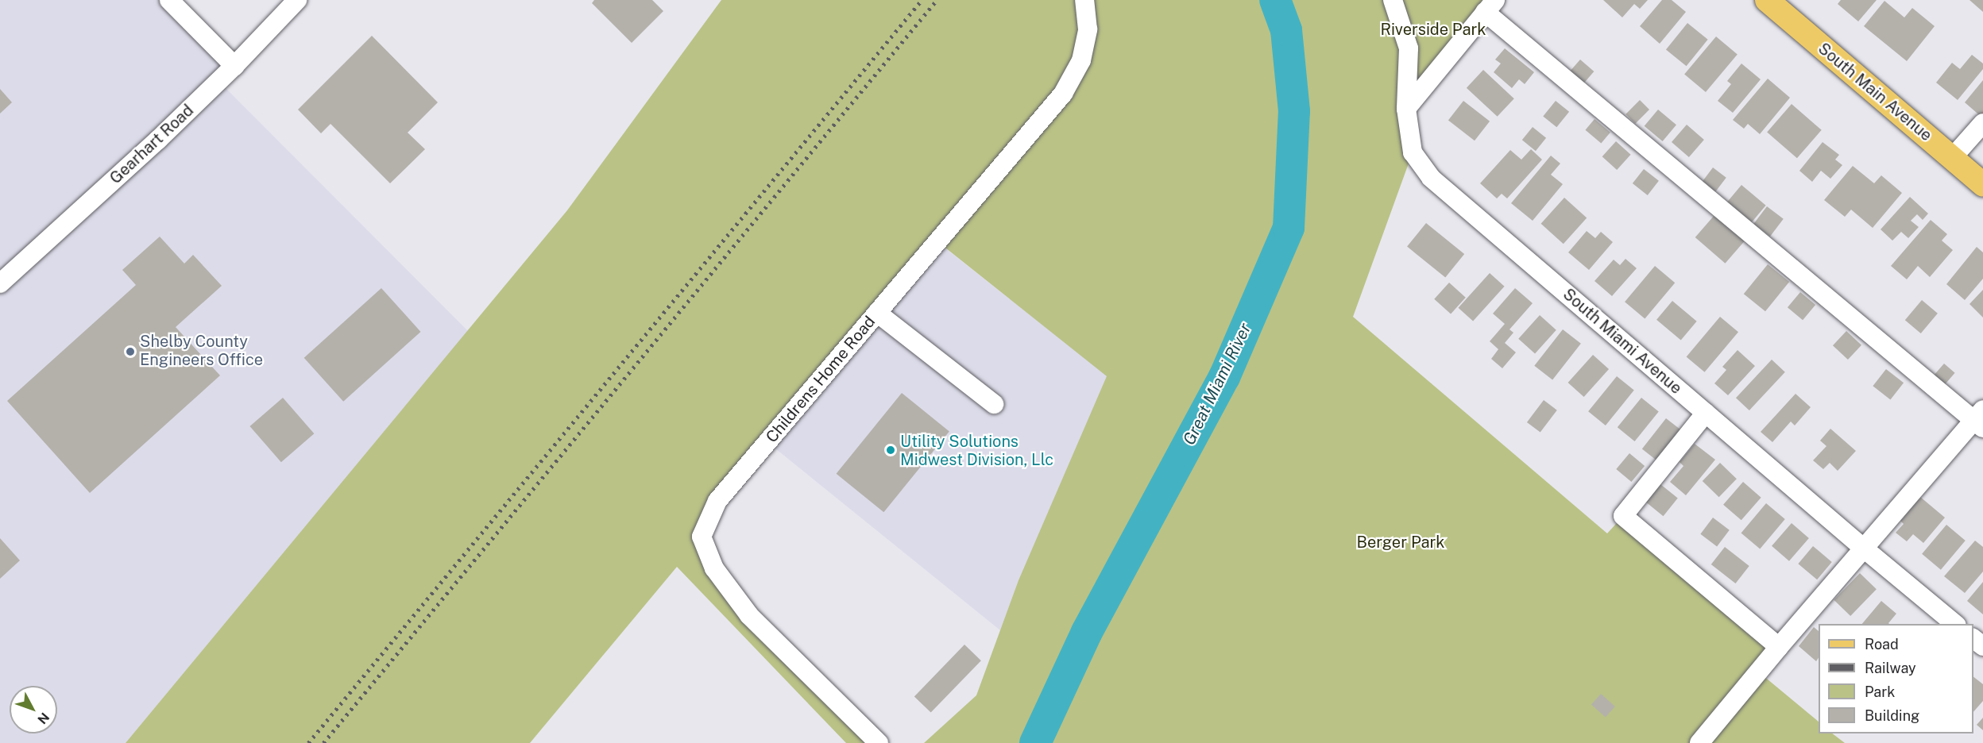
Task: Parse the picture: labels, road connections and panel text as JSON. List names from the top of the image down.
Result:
{
  "streets": {
    "main road": ["South Main Avenue"],
    "street": ["Gearhart Road", "South Miami Avenue", "Childrens Home Road"]
  },
  "water": ["Great Miami River"],
  "parks": ["Riverside Park", "Berger Park"],
  "places": ["Shelby County Engineers Office", "Utility Solutions Midwest Division, Llc"],
  "legend": [
    "Road",
    "Railway",
    "Park",
    "Building"
  ],
  "north": "bottom right"
}
